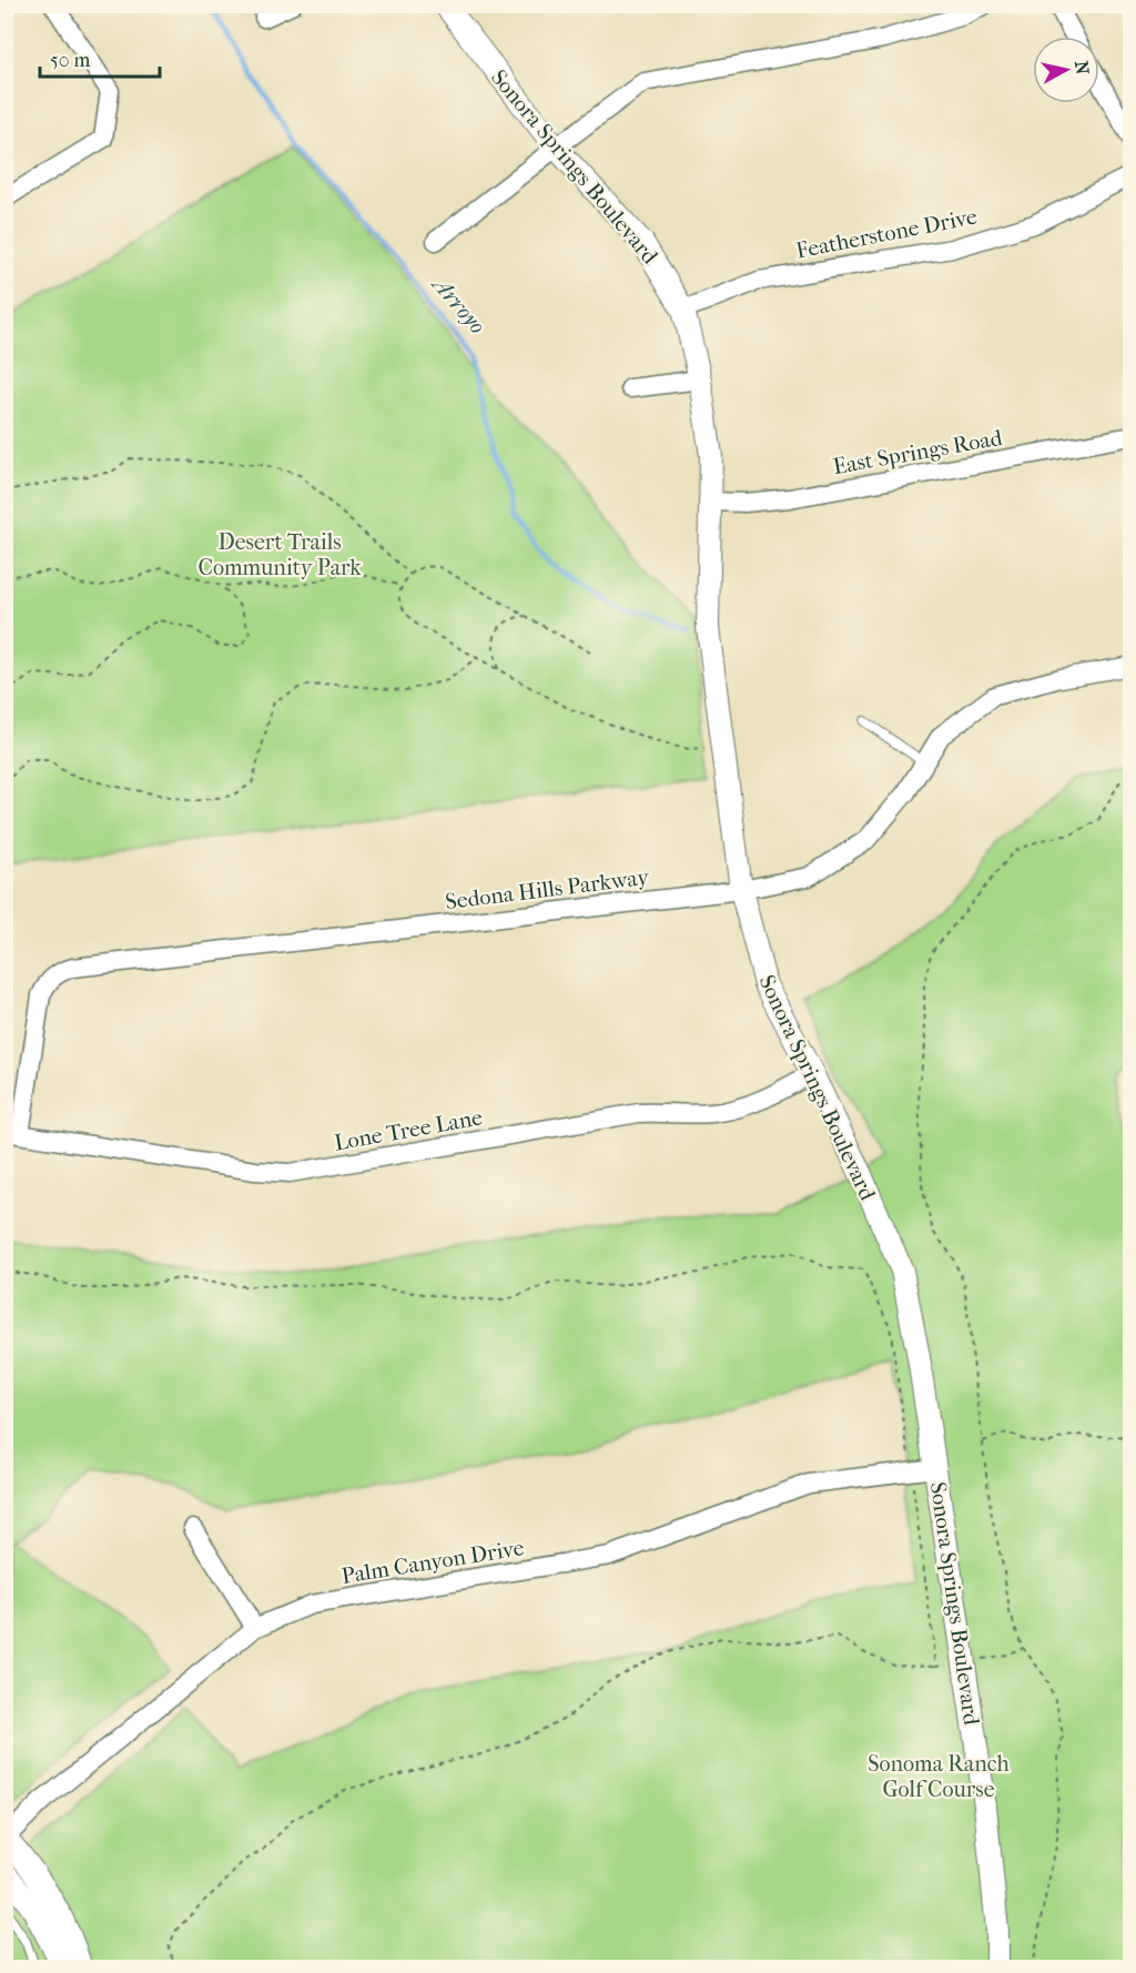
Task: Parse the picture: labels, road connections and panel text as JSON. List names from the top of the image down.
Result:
{
  "streets": {
    "street": [
      "Sonora Springs Boulevard",
      "Featherstone Drive",
      "East Springs Road",
      "Sedona Hills Parkway",
      "Lone Tree Lane",
      "Palm Canyon Drive"
    ]
  },
  "crossings": [
    ["Sonora Springs Boulevard", "Featherstone Drive"],
    ["Sonora Springs Boulevard", "East Springs Road"],
    ["Sonora Springs Boulevard", "Sedona Hills Parkway"],
    ["Sonora Springs Boulevard", "Lone Tree Lane"],
    ["Sonora Springs Boulevard", "Palm Canyon Drive"],
    ["Sedona Hills Parkway", "Lone Tree Lane"]
  ],
  "water": ["Arroyo"],
  "parks": ["Desert Trails Community Park", "Sonoma Ranch Golf Course"],
  "scale_bar": "50 m",
  "north": "right"
}
